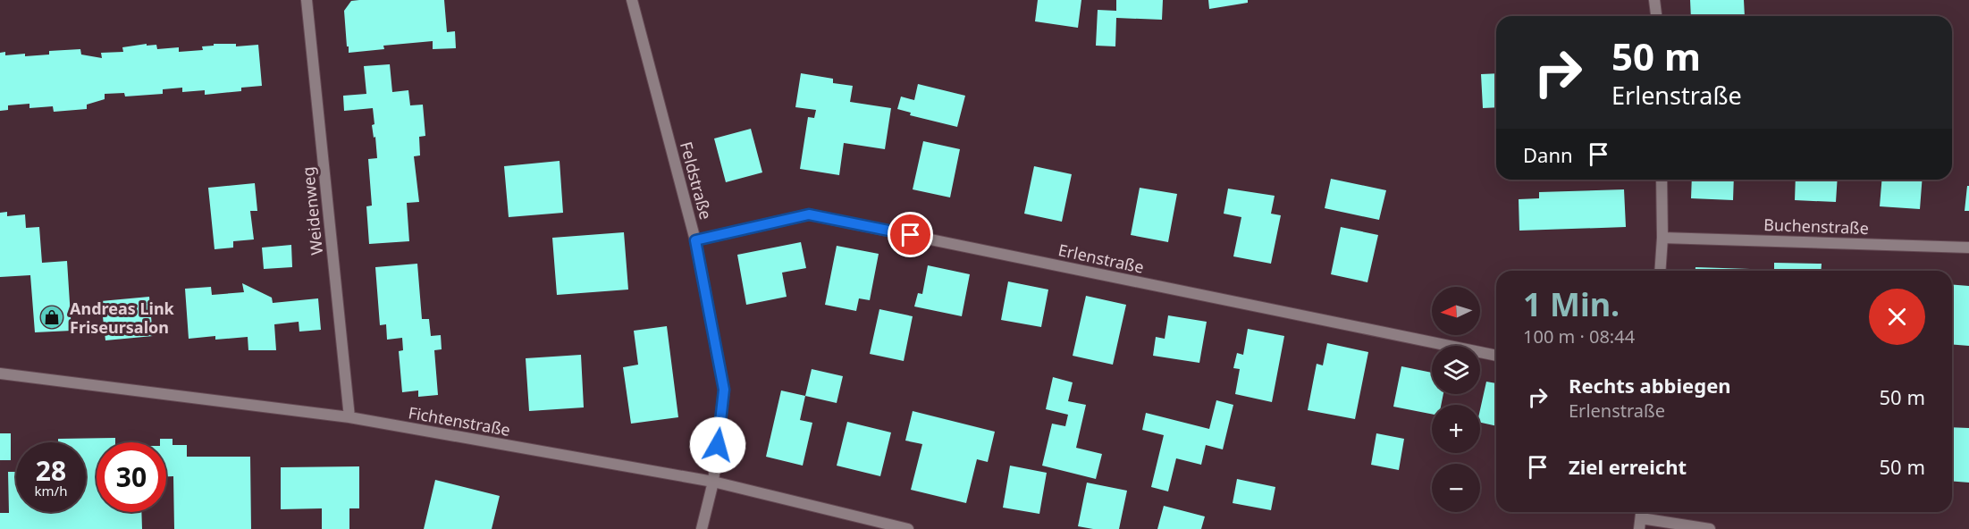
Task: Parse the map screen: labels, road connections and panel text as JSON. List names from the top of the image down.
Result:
{
  "streets": {
    "street": [
      "Feldstraße",
      "Weidenweg",
      "Buchenstraße",
      "Erlenstraße",
      "Fichtenstraße"
    ]
  },
  "crossings": [
    ["Feldstraße", "Erlenstraße"],
    ["Feldstraße", "Fichtenstraße"],
    ["Weidenweg", "Fichtenstraße"]
  ],
  "places": {
    "shop": ["Andreas Link Friseursalon"]
  },
  "north": "left",
  "page": {
    "turn": ["50 m", "Erlenstraße"],
    "then": "Dann",
    "heading": ["1 Min.", "100 m · 08:44"],
    "map_buttons": ["+", "−"],
    "list": [
      {
        "name": "Rechts abbiegen",
        "note": "Erlenstraße",
        "value": "50 m"
      },
      {
        "name": "Ziel erreicht",
        "value": "50 m"
      }
    ],
    "speed": "28 km/h",
    "limit": "30"
  }
}
